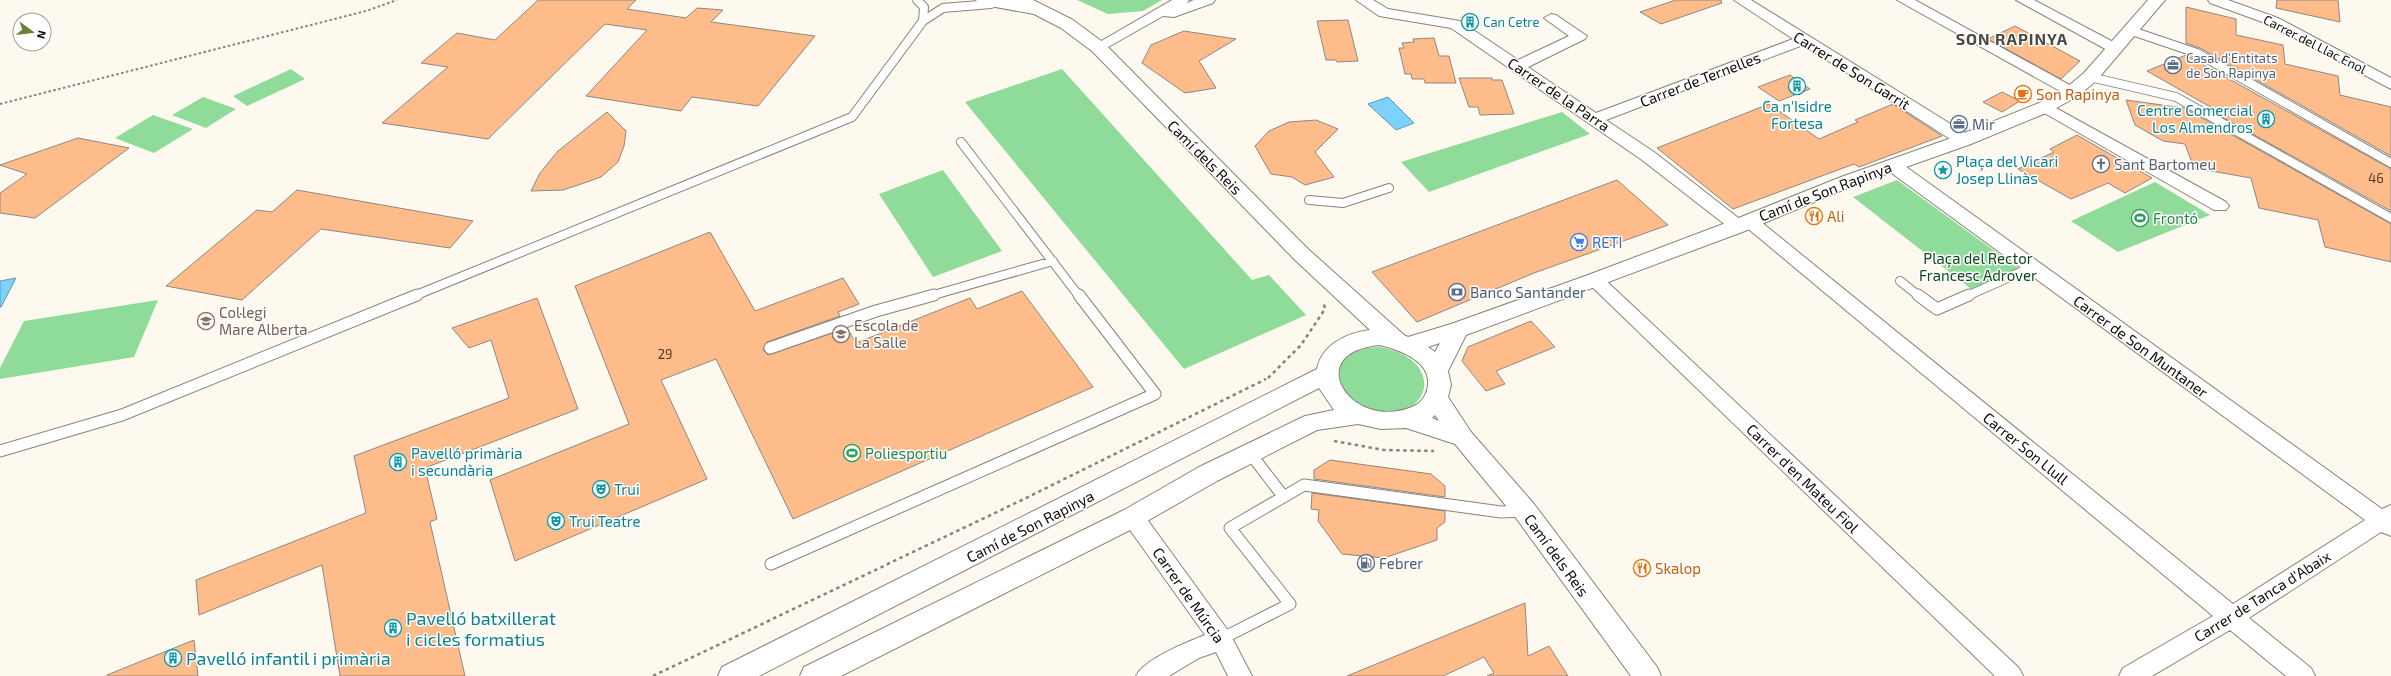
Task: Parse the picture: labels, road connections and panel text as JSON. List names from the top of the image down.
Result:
{
  "streets": {
    "street": [
      "Carrer del Llac Enol",
      "Carrer de Son Garrit",
      "Carrer de Ternelles",
      "Carrer de la Parra",
      "Camí dels Reis",
      "Camí de Son Rapinya",
      "Carrer de Son Muntaner",
      "Carrer Son Llull",
      "Carrer d'en Mateu Fiol",
      "Carrer de Múrcia",
      "Carrer de Tanca d'Abaix"
    ]
  },
  "crossings": [
    ["Carrer de Son Garrit", "Carrer de Ternelles"],
    ["Carrer de Son Garrit", "Camí de Son Rapinya"],
    ["Carrer de Ternelles", "Carrer de la Parra"],
    ["Carrer de la Parra", "Camí de Son Rapinya"],
    ["Carrer de la Parra", "Carrer Son Llull"],
    ["Camí dels Reis", "Camí de Son Rapinya"],
    ["Camí de Son Rapinya", "Carrer de Son Muntaner"],
    ["Camí de Son Rapinya", "Carrer Son Llull"],
    ["Camí de Son Rapinya", "Carrer d'en Mateu Fiol"],
    ["Carrer de Son Muntaner", "Carrer de Tanca d'Abaix"],
    ["Carrer Son Llull", "Carrer de Tanca d'Abaix"]
  ],
  "districts": ["SON RAPINYA"],
  "parks": ["Plaça del Rector Francesc Adrover"],
  "places": {
    "building": [
      "Can Cetre",
      "Ca n'Isidre Fortesa",
      "Centre Comercial Los Almendros",
      "Pavelló primària i secundària",
      "Pavelló batxillerat i cicles formatius",
      "Pavelló infantil i primària"
    ],
    "office": ["Casal d'Entitats de Son Rapinya", "Mir"],
    "cafe": ["Son Rapinya"],
    "church": ["Sant Bartomeu"],
    "place": ["Plaça del Vicari Josep Llinàs"],
    "restaurant": ["Ali", "Skalop"],
    "sports": ["Frontó", "Poliesportiu"],
    "supermarket": ["RETI"],
    "bank": ["Banco Santander"],
    "school or university": ["Col·legi Mare Alberta", "Escola de La Salle"],
    "theatre": ["Trui", "Trui Teatre"],
    "fuel station": ["Febrer"]
  },
  "house_numbers": ["46", "29"],
  "north": "right"
}
